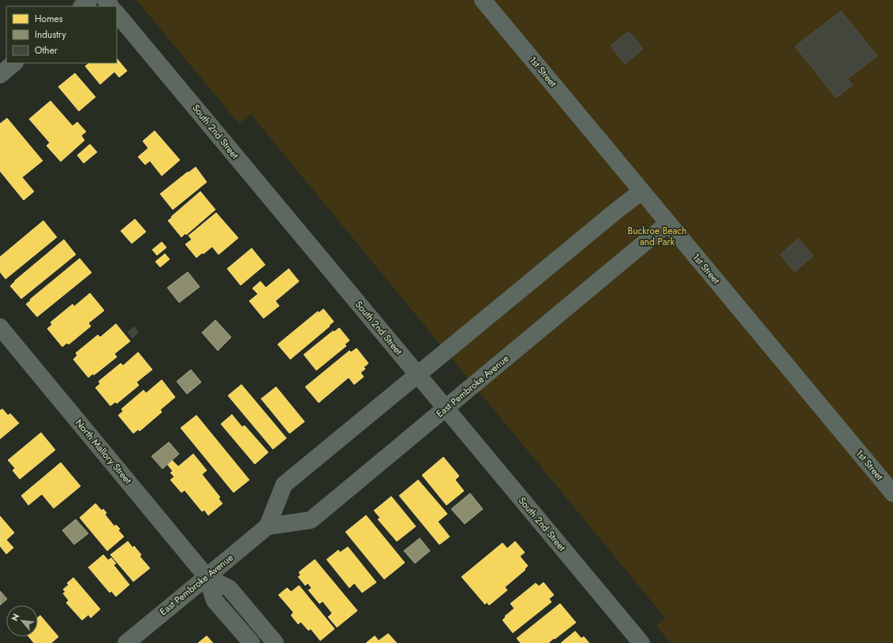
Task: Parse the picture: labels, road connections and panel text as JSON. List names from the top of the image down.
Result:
{
  "streets": {
    "main road": ["East Pembroke Avenue", "North Mallory Street"],
    "street": ["1st Street", "South 2nd Street"]
  },
  "crossings": [
    ["1st Street", "East Pembroke Avenue"],
    ["South 2nd Street", "East Pembroke Avenue"],
    ["East Pembroke Avenue", "North Mallory Street"]
  ],
  "parks": ["Buckroe Beach and Park"],
  "legend": ["Homes", "Industry", "Other"],
  "north": "top left"
}
